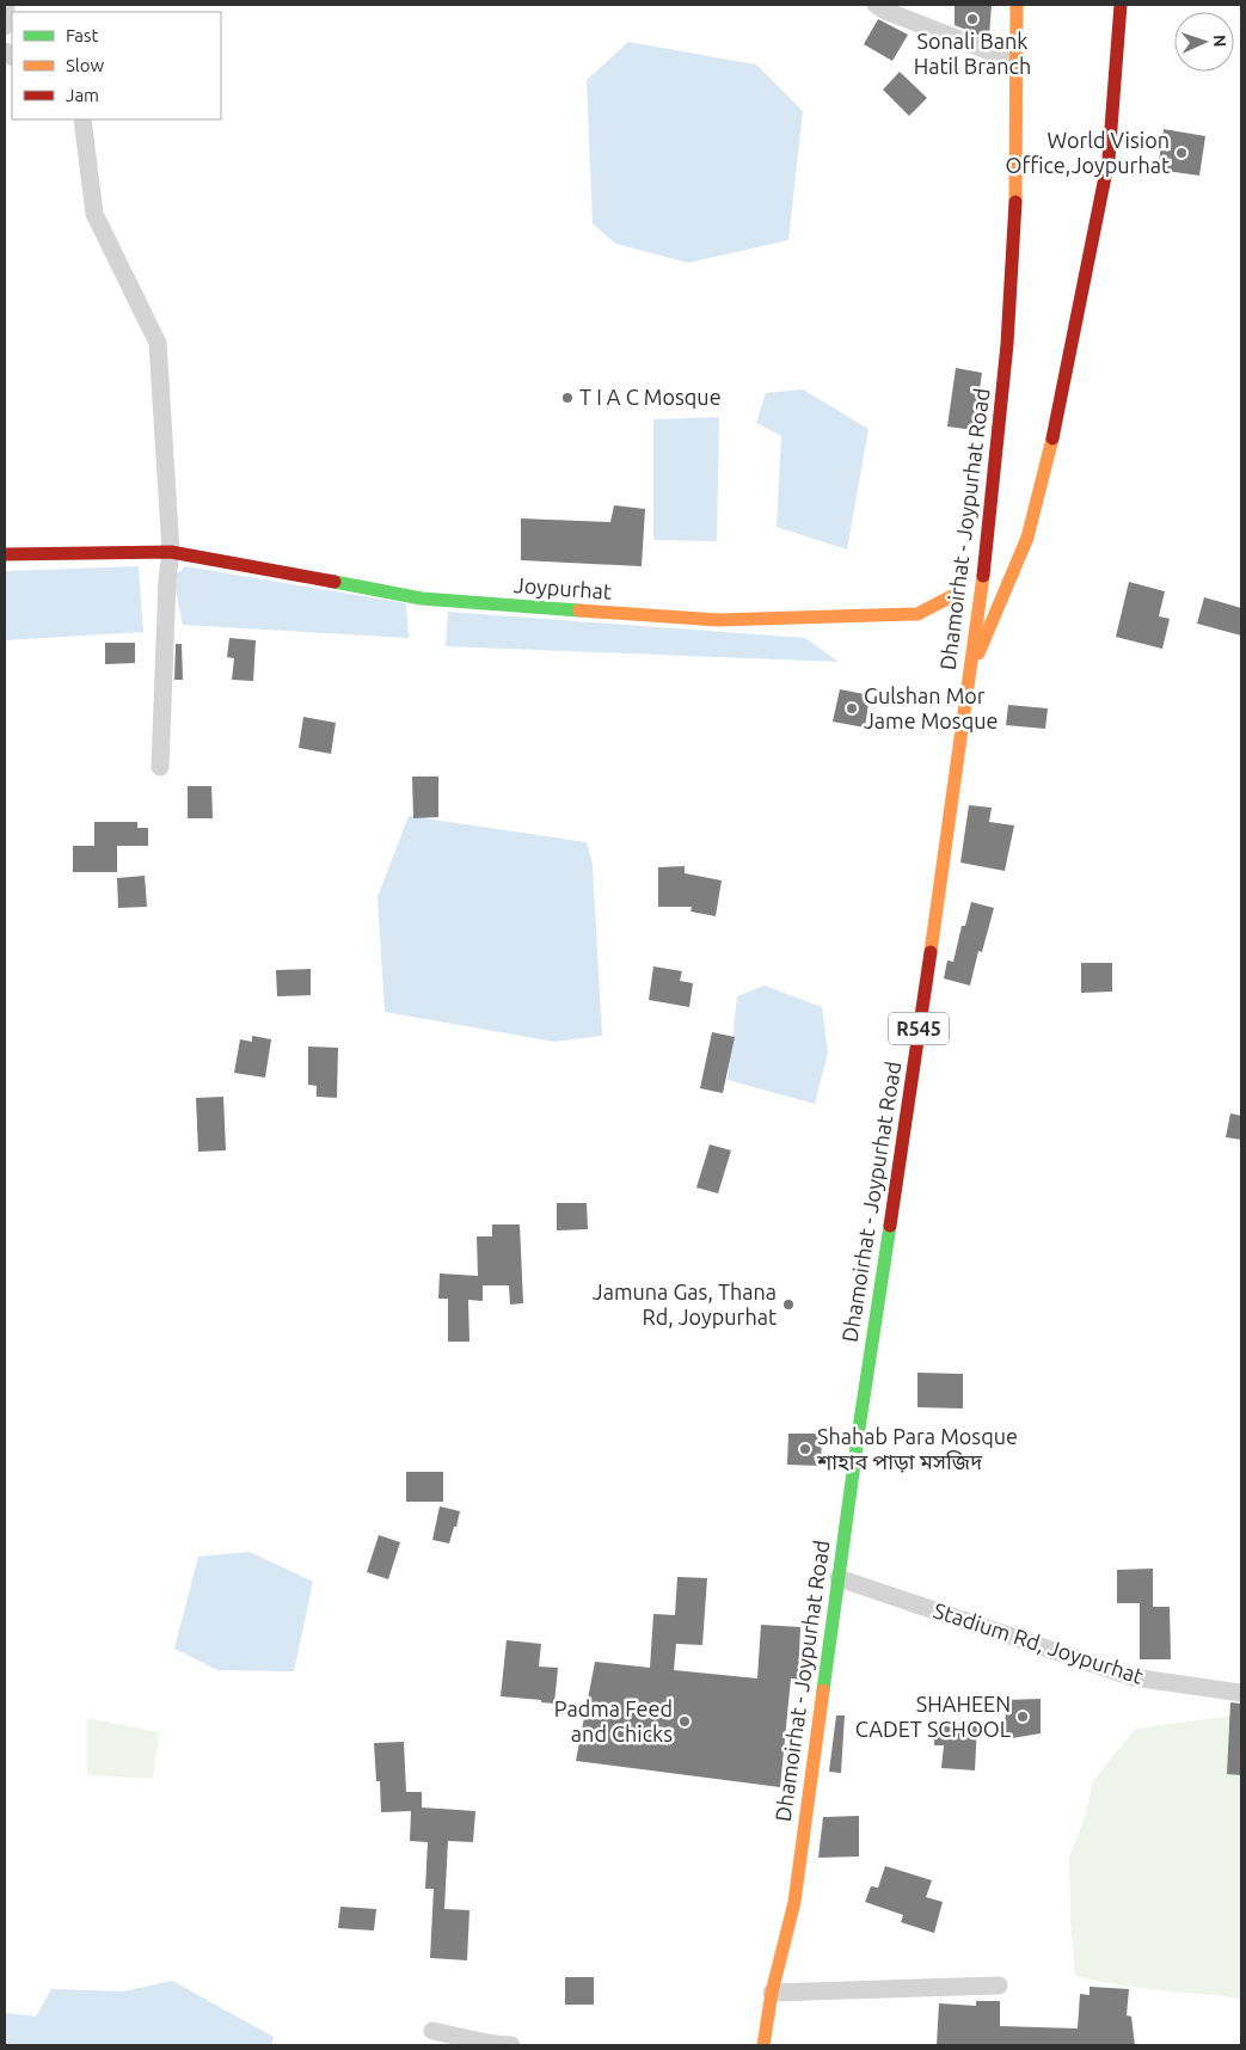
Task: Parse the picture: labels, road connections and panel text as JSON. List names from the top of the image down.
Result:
{
  "streets": {
    "main road": ["Dhamoirhat - Joypurhat Road", "Joypurhat", "R545"],
    "street": ["Stadium Rd, Joypurhat"]
  },
  "crossings": [
    ["Dhamoirhat - Joypurhat Road", "Stadium Rd, Joypurhat"]
  ],
  "places": [
    "Sonali Bank Hatil Branch",
    "World Vision Office,Joypurhat",
    "T I A C Mosque",
    "Gulshan Mor Jame Mosque",
    "Jamuna Gas, Thana Rd, Joypurhat",
    "Shahab Para Mosque শাহাব পাড়া মসজিদ",
    "SHAHEEN CADET SCHOOL",
    "Padma Feed and Chicks"
  ],
  "legend": ["Fast", "Slow", "Jam"],
  "north": "right"
}
